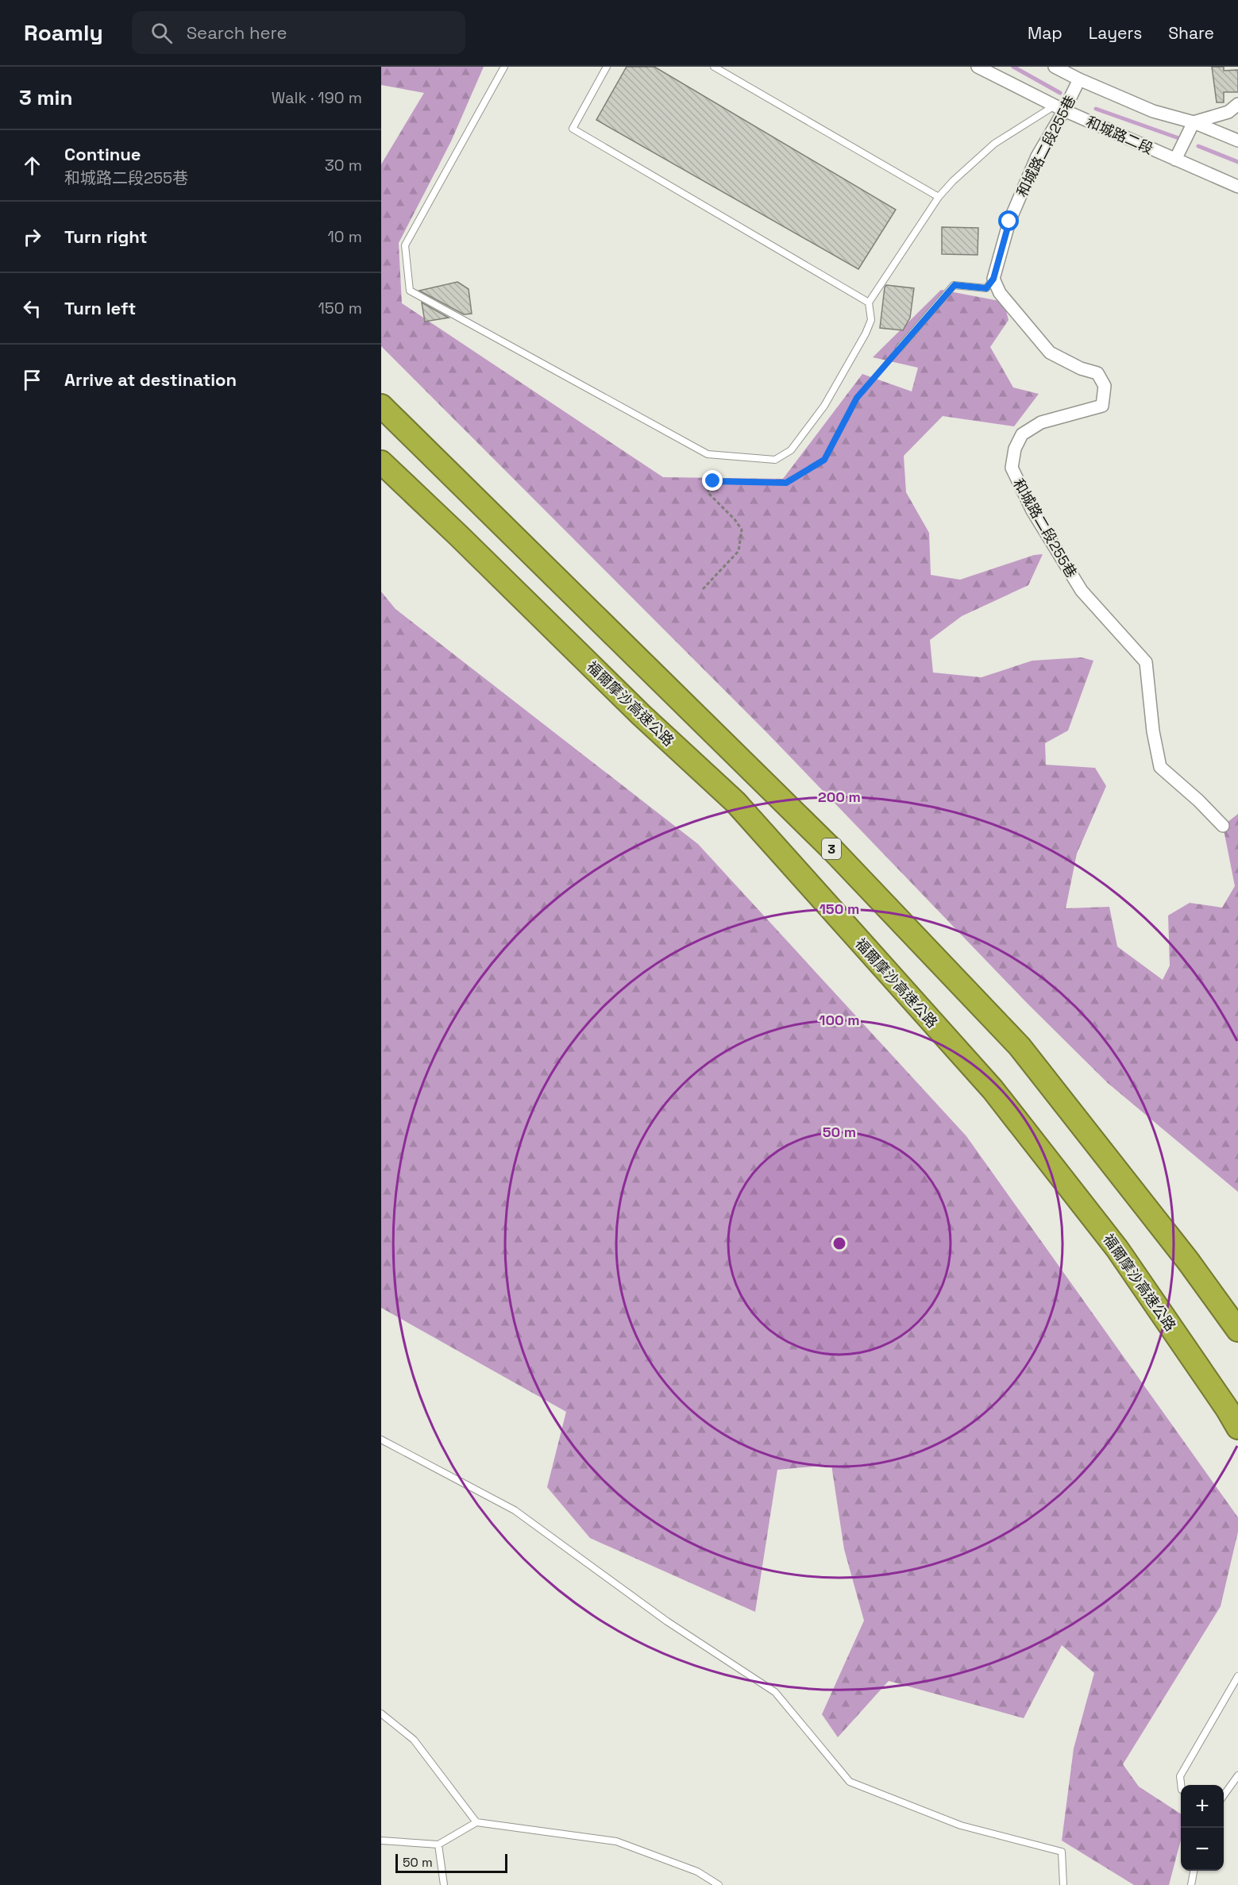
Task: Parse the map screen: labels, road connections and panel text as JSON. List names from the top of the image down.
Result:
{
  "streets": {
    "highway": ["福爾摩沙高速公路", "3"],
    "street": ["和城路二段", "和城路二段255巷"]
  },
  "crossings": [
    ["和城路二段", "和城路二段255巷"]
  ],
  "scale_bar": "50 m",
  "page": {
    "header": "Roamly",
    "search": "Search here",
    "nav": ["Map", "Layers", "Share"],
    "heading": ["3 min", "Walk · 190 m"],
    "list": [
      ["Continue", "和城路二段255巷", "30 m"],
      ["Turn right", "10 m"],
      ["Turn left", "150 m"],
      "Arrive at destination"
    ],
    "map_buttons": ["+", "−"],
    "scale": "50 m"
  },
  "rings": [
    "200 m",
    "150 m",
    "100 m",
    "50 m"
  ]
}
